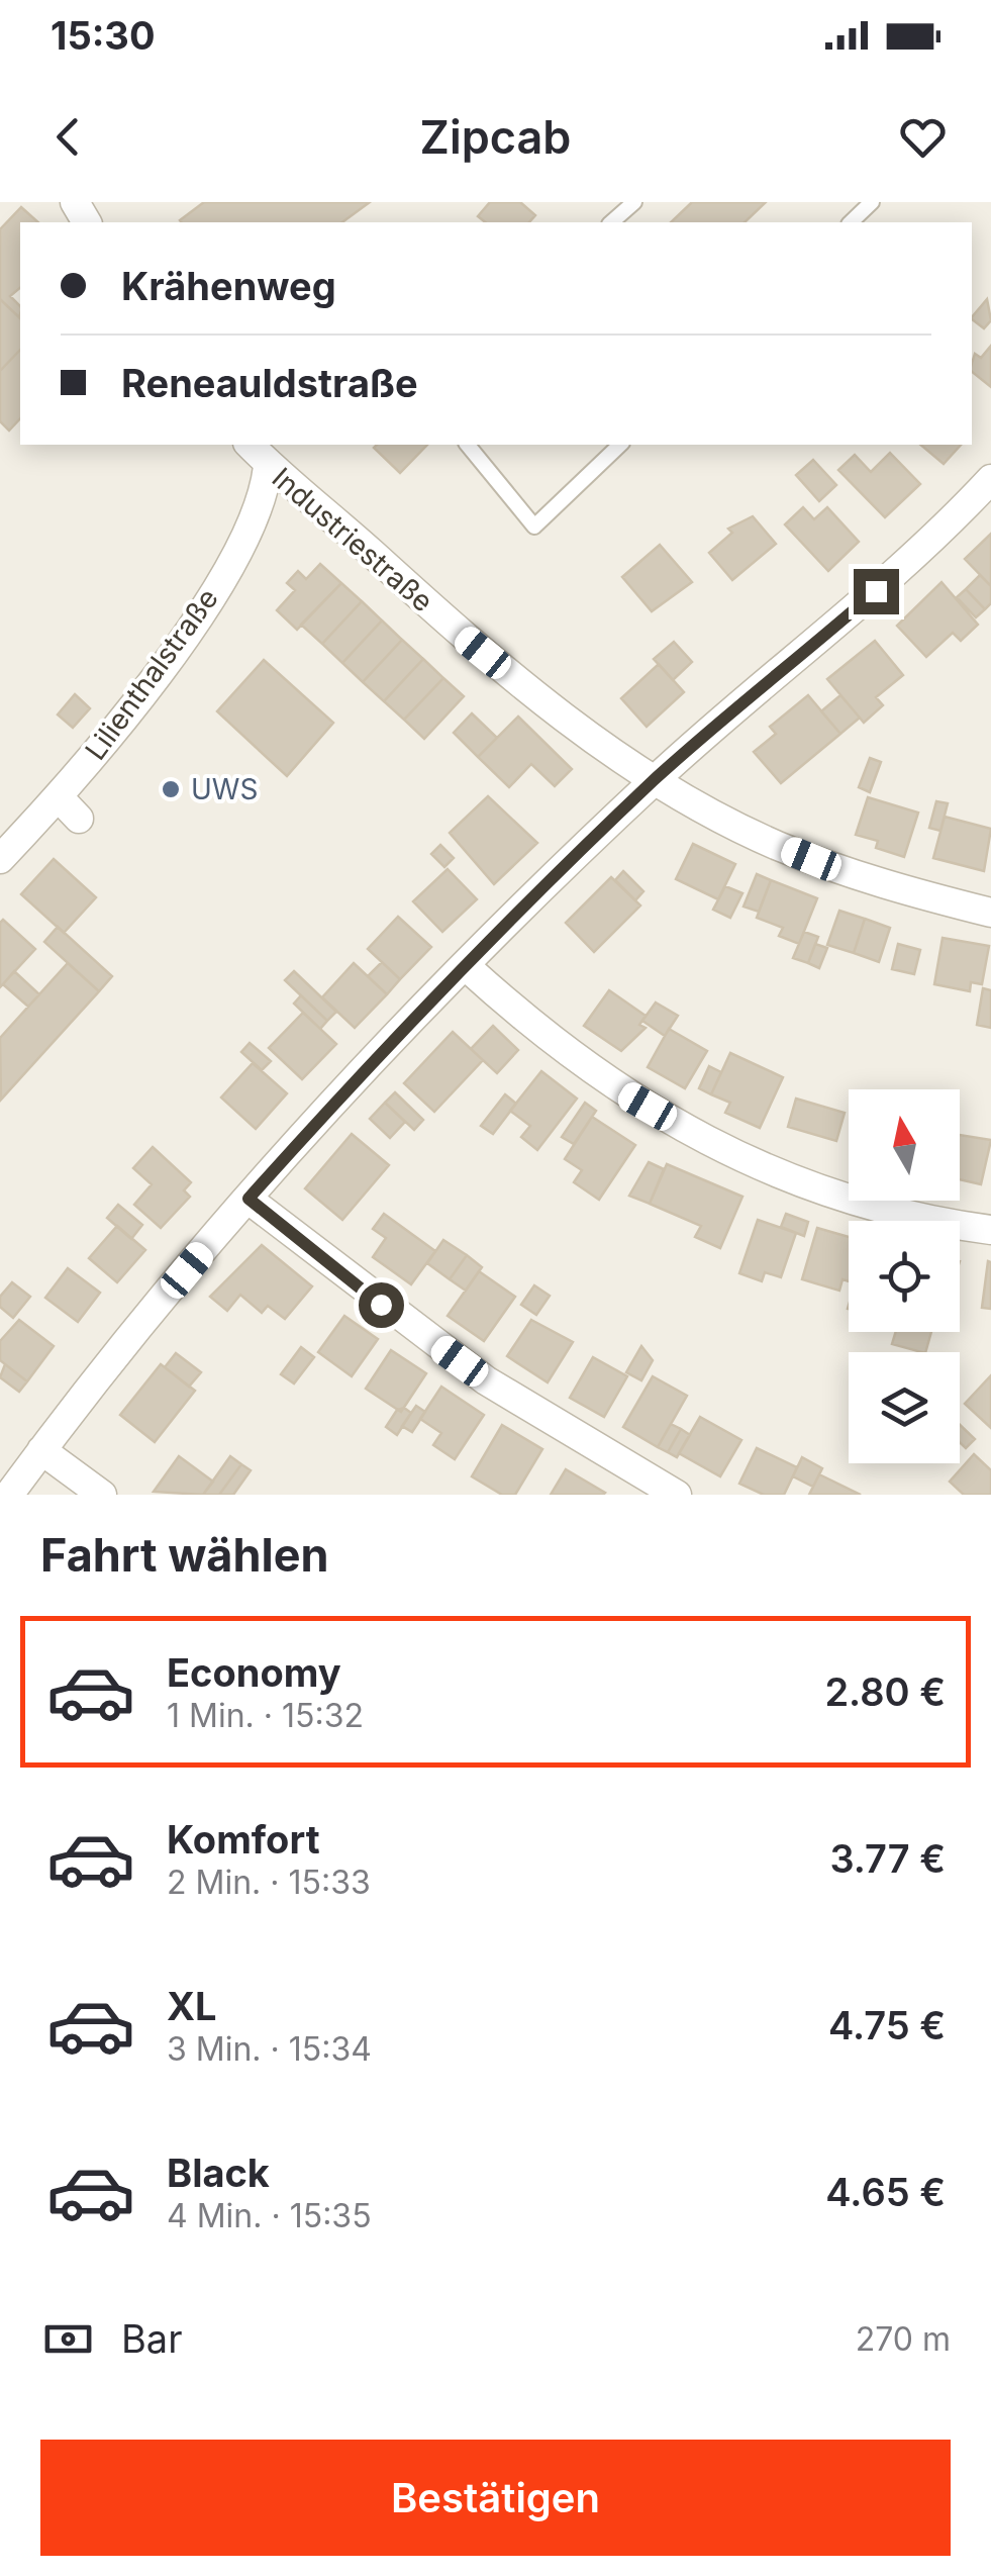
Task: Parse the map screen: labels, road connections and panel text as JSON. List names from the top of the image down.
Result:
{
  "streets": {
    "street": ["Industriestraße", "Lilienthalstraße"]
  },
  "crossings": [
    ["Industriestraße", "Lilienthalstraße"]
  ],
  "places": ["UWS"],
  "north": "top",
  "page": {
    "status": "15:30",
    "header": "Zipcab",
    "banner": ["Krähenweg", "Reneauldstraße"],
    "heading": "Fahrt wählen",
    "list": [
      {
        "name": "Economy",
        "note": "1 Min. · 15:32",
        "value": "2.80 €"
      },
      {
        "name": "Komfort",
        "note": "2 Min. · 15:33",
        "value": "3.77 €"
      },
      {
        "name": "XL",
        "note": "3 Min. · 15:34",
        "value": "4.75 €"
      },
      {
        "name": "Black",
        "note": "4 Min. · 15:35",
        "value": "4.65 €"
      }
    ],
    "pay": ["Bar", "270 m"],
    "buttons": "Bestätigen"
  }
}
